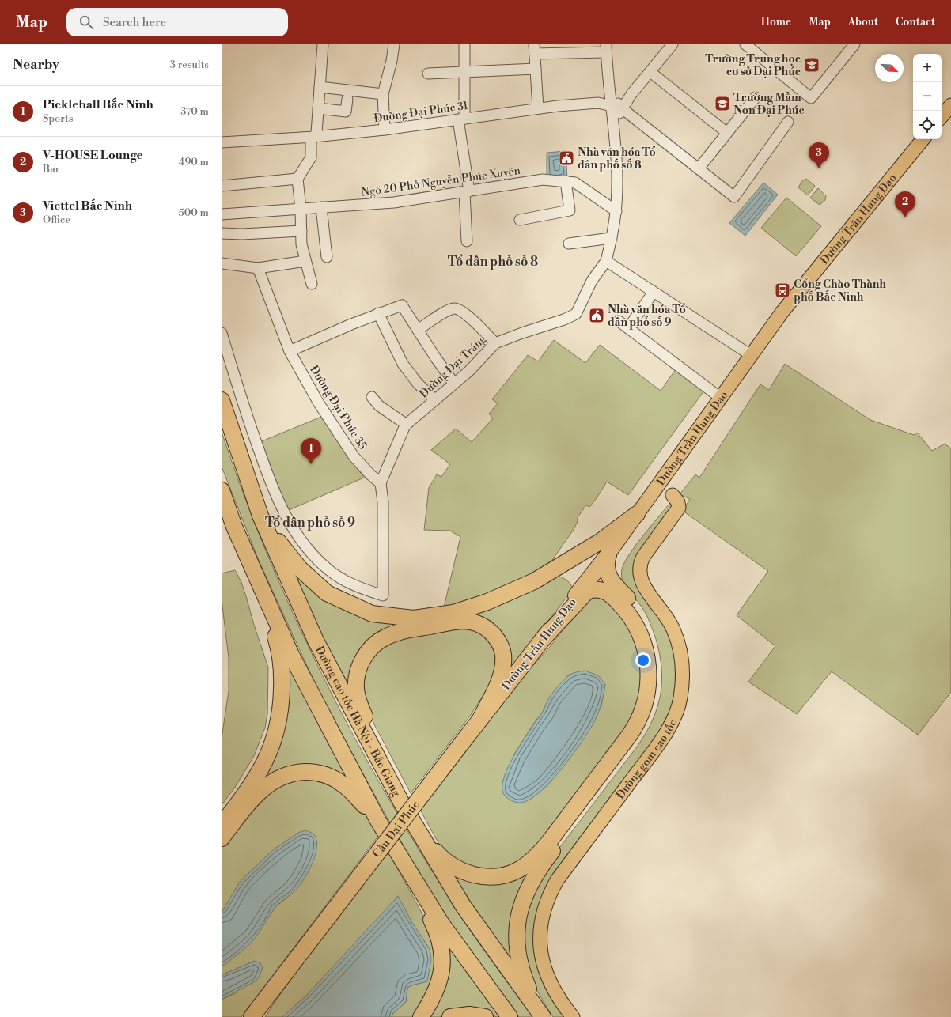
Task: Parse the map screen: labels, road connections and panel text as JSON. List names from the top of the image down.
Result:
{
  "streets": {
    "highway": ["Đường Trần Hưng Đạo", "Đường cao tốc Hà Nội - Bắc Giang", "Cầu Đại Phúc"],
    "main road": ["Đường gom cao tốc"],
    "street": [
      "Đường Đại Phúc 31",
      "Ngõ 20 Phố Nguyễn Phúc Xuyên",
      "Đường Đại Tráng",
      "Đường Đại Phúc 35"
    ]
  },
  "crossings": [
    ["Đường Trần Hưng Đạo", "Cầu Đại Phúc"],
    ["Đường Đại Tráng", "Đường Đại Phúc 35"]
  ],
  "districts": ["Tổ dân phố số 8", "Tổ dân phố số 9"],
  "places": {
    "school or university": ["Trường Trung học cơ sở Đại Phúc", "Trường Mầm Non Đại Phúc"],
    "public building": ["Nhà văn hóa Tổ dân phố số 8", "Nhà văn hóa Tổ dân phố số 9"],
    "bus stop": ["Cổng Chào Thành phố Bắc Ninh"]
  },
  "north": "bottom right",
  "page": {
    "header": "Map",
    "search": "Search here",
    "nav": [
      "Home",
      "Map",
      "About",
      "Contact"
    ],
    "heading": ["Nearby", "3 results"],
    "map_buttons": ["+", "−"],
    "list": [
      {
        "mark": "1",
        "name": "Pickleball Bắc Ninh",
        "note": "Sports",
        "value": "370 m"
      },
      {
        "mark": "2",
        "name": "V-HOUSE Lounge",
        "note": "Bar",
        "value": "490 m"
      },
      {
        "mark": "3",
        "name": "Viettel Bắc Ninh",
        "note": "Office",
        "value": "500 m"
      }
    ],
    "pins": ["3", "2", "1"]
  }
}
